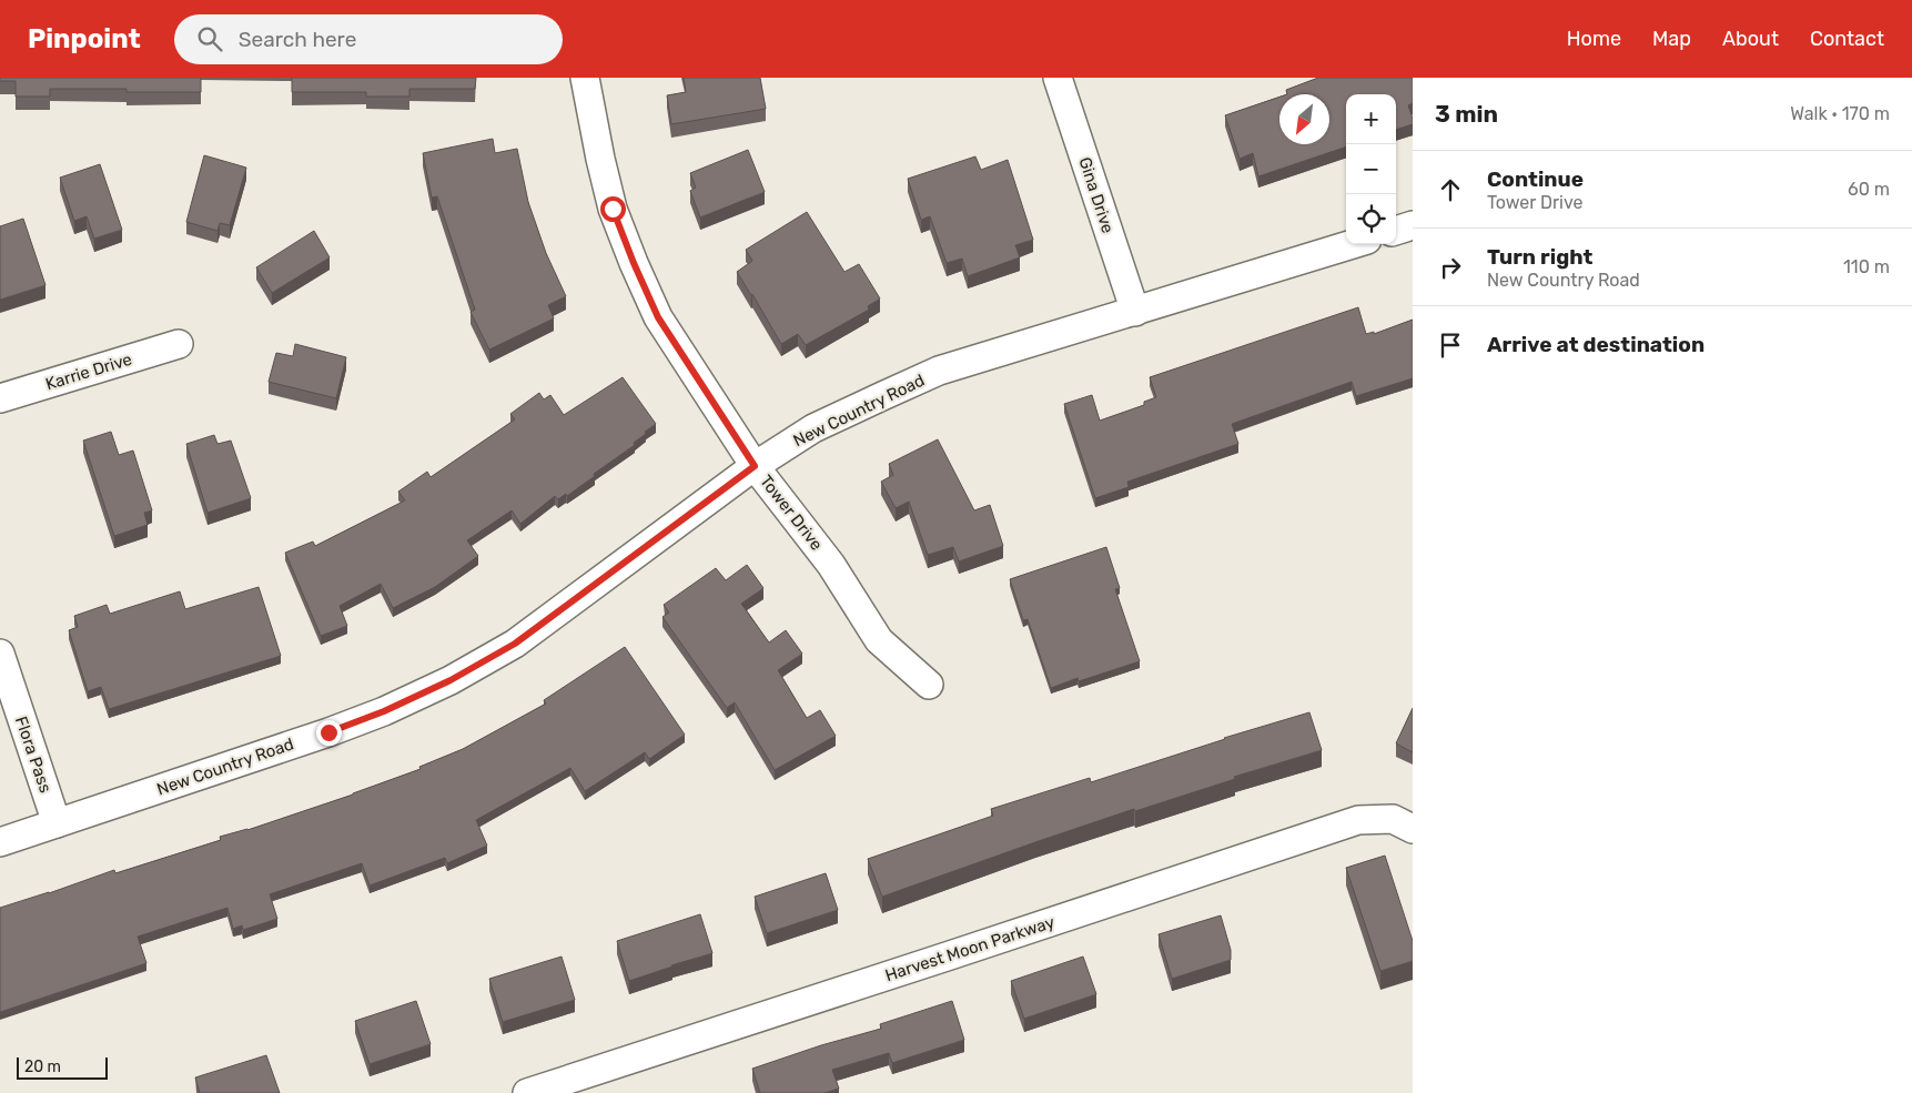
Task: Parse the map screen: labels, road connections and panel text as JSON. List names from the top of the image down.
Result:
{
  "streets": {
    "street": [
      "Gina Drive",
      "Karrie Drive",
      "New Country Road",
      "Tower Drive",
      "Flora Pass",
      "Harvest Moon Parkway"
    ]
  },
  "crossings": [
    ["Gina Drive", "New Country Road"],
    ["New Country Road", "Tower Drive"],
    ["New Country Road", "Flora Pass"]
  ],
  "scale_bar": "20 m",
  "north": "bottom left",
  "page": {
    "header": "Pinpoint",
    "search": "Search here",
    "nav": [
      "Home",
      "Map",
      "About",
      "Contact"
    ],
    "heading": ["3 min", "Walk · 170 m"],
    "map_buttons": ["+", "−"],
    "list": [
      ["Continue", "Tower Drive", "60 m"],
      ["Turn right", "New Country Road", "110 m"],
      "Arrive at destination"
    ],
    "scale": "20 m"
  }
}
